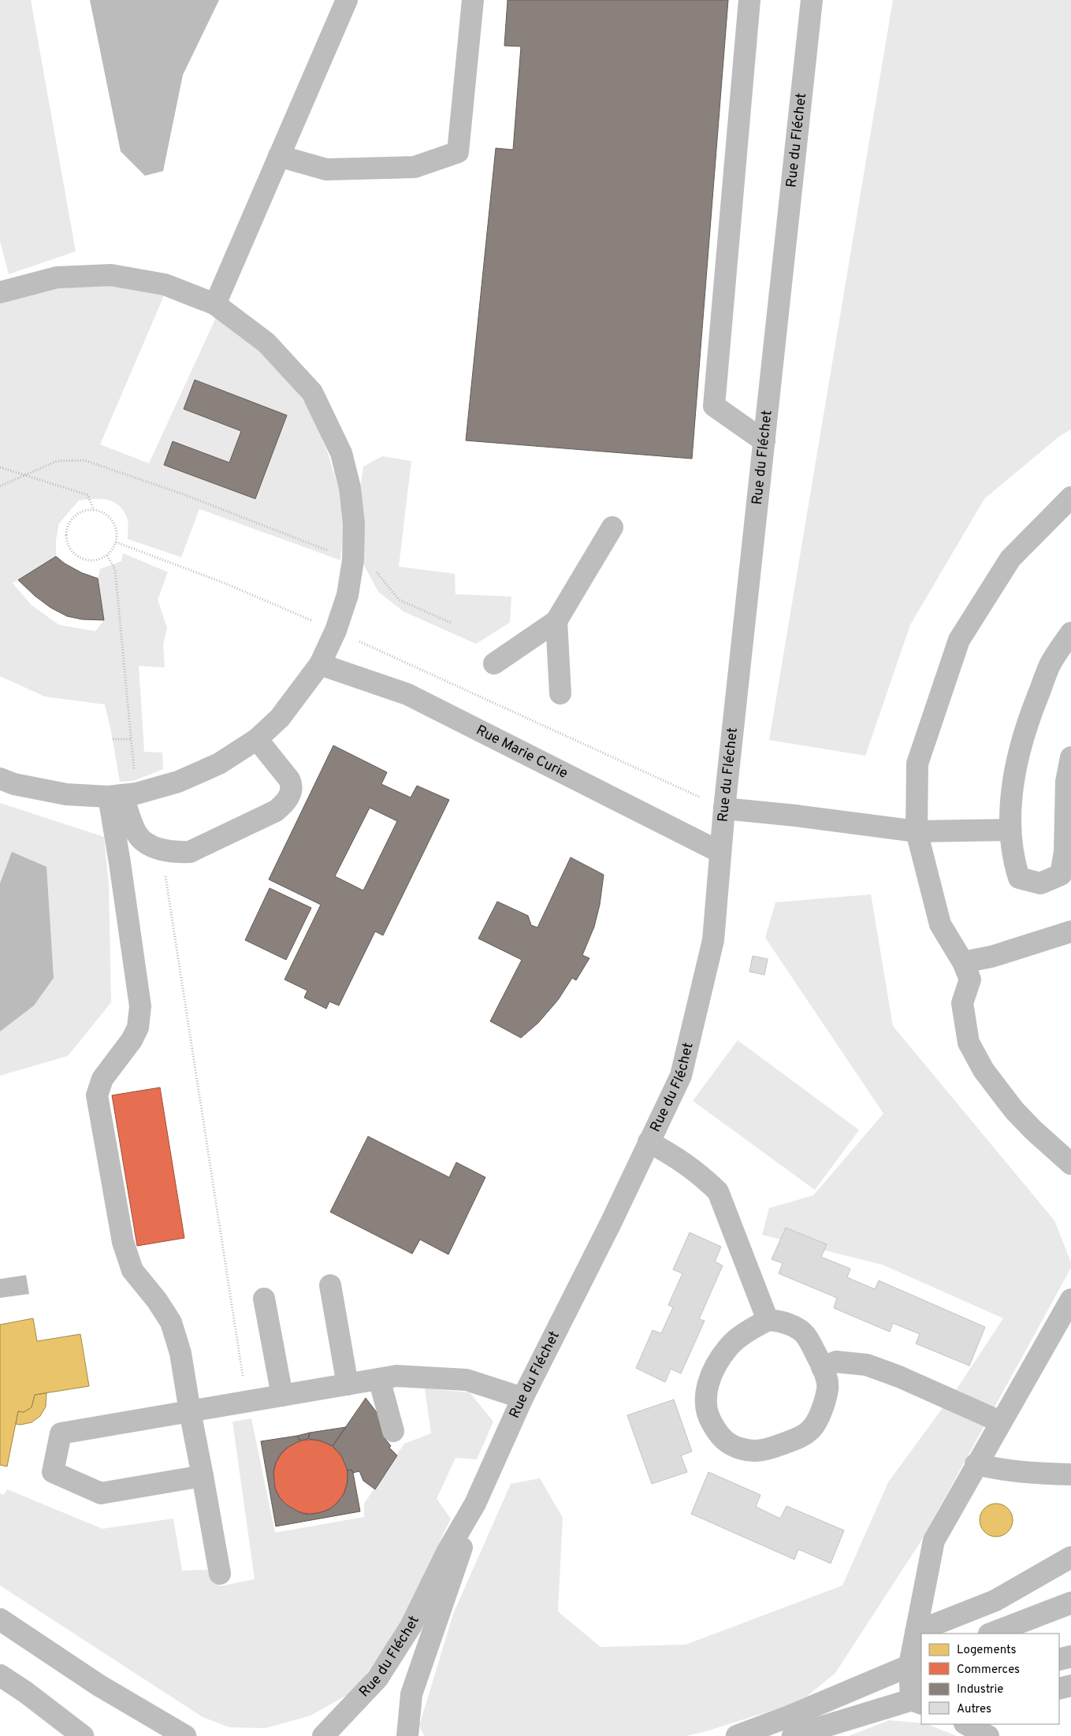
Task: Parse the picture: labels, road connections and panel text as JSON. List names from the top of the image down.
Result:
{
  "streets": {
    "main road": ["Rue du Fléchet", "Rue Marie Curie"]
  },
  "crossings": [
    ["Rue du Fléchet", "Rue Marie Curie"]
  ],
  "legend": [
    "Logements",
    "Commerces",
    "Industrie",
    "Autres"
  ]
}
